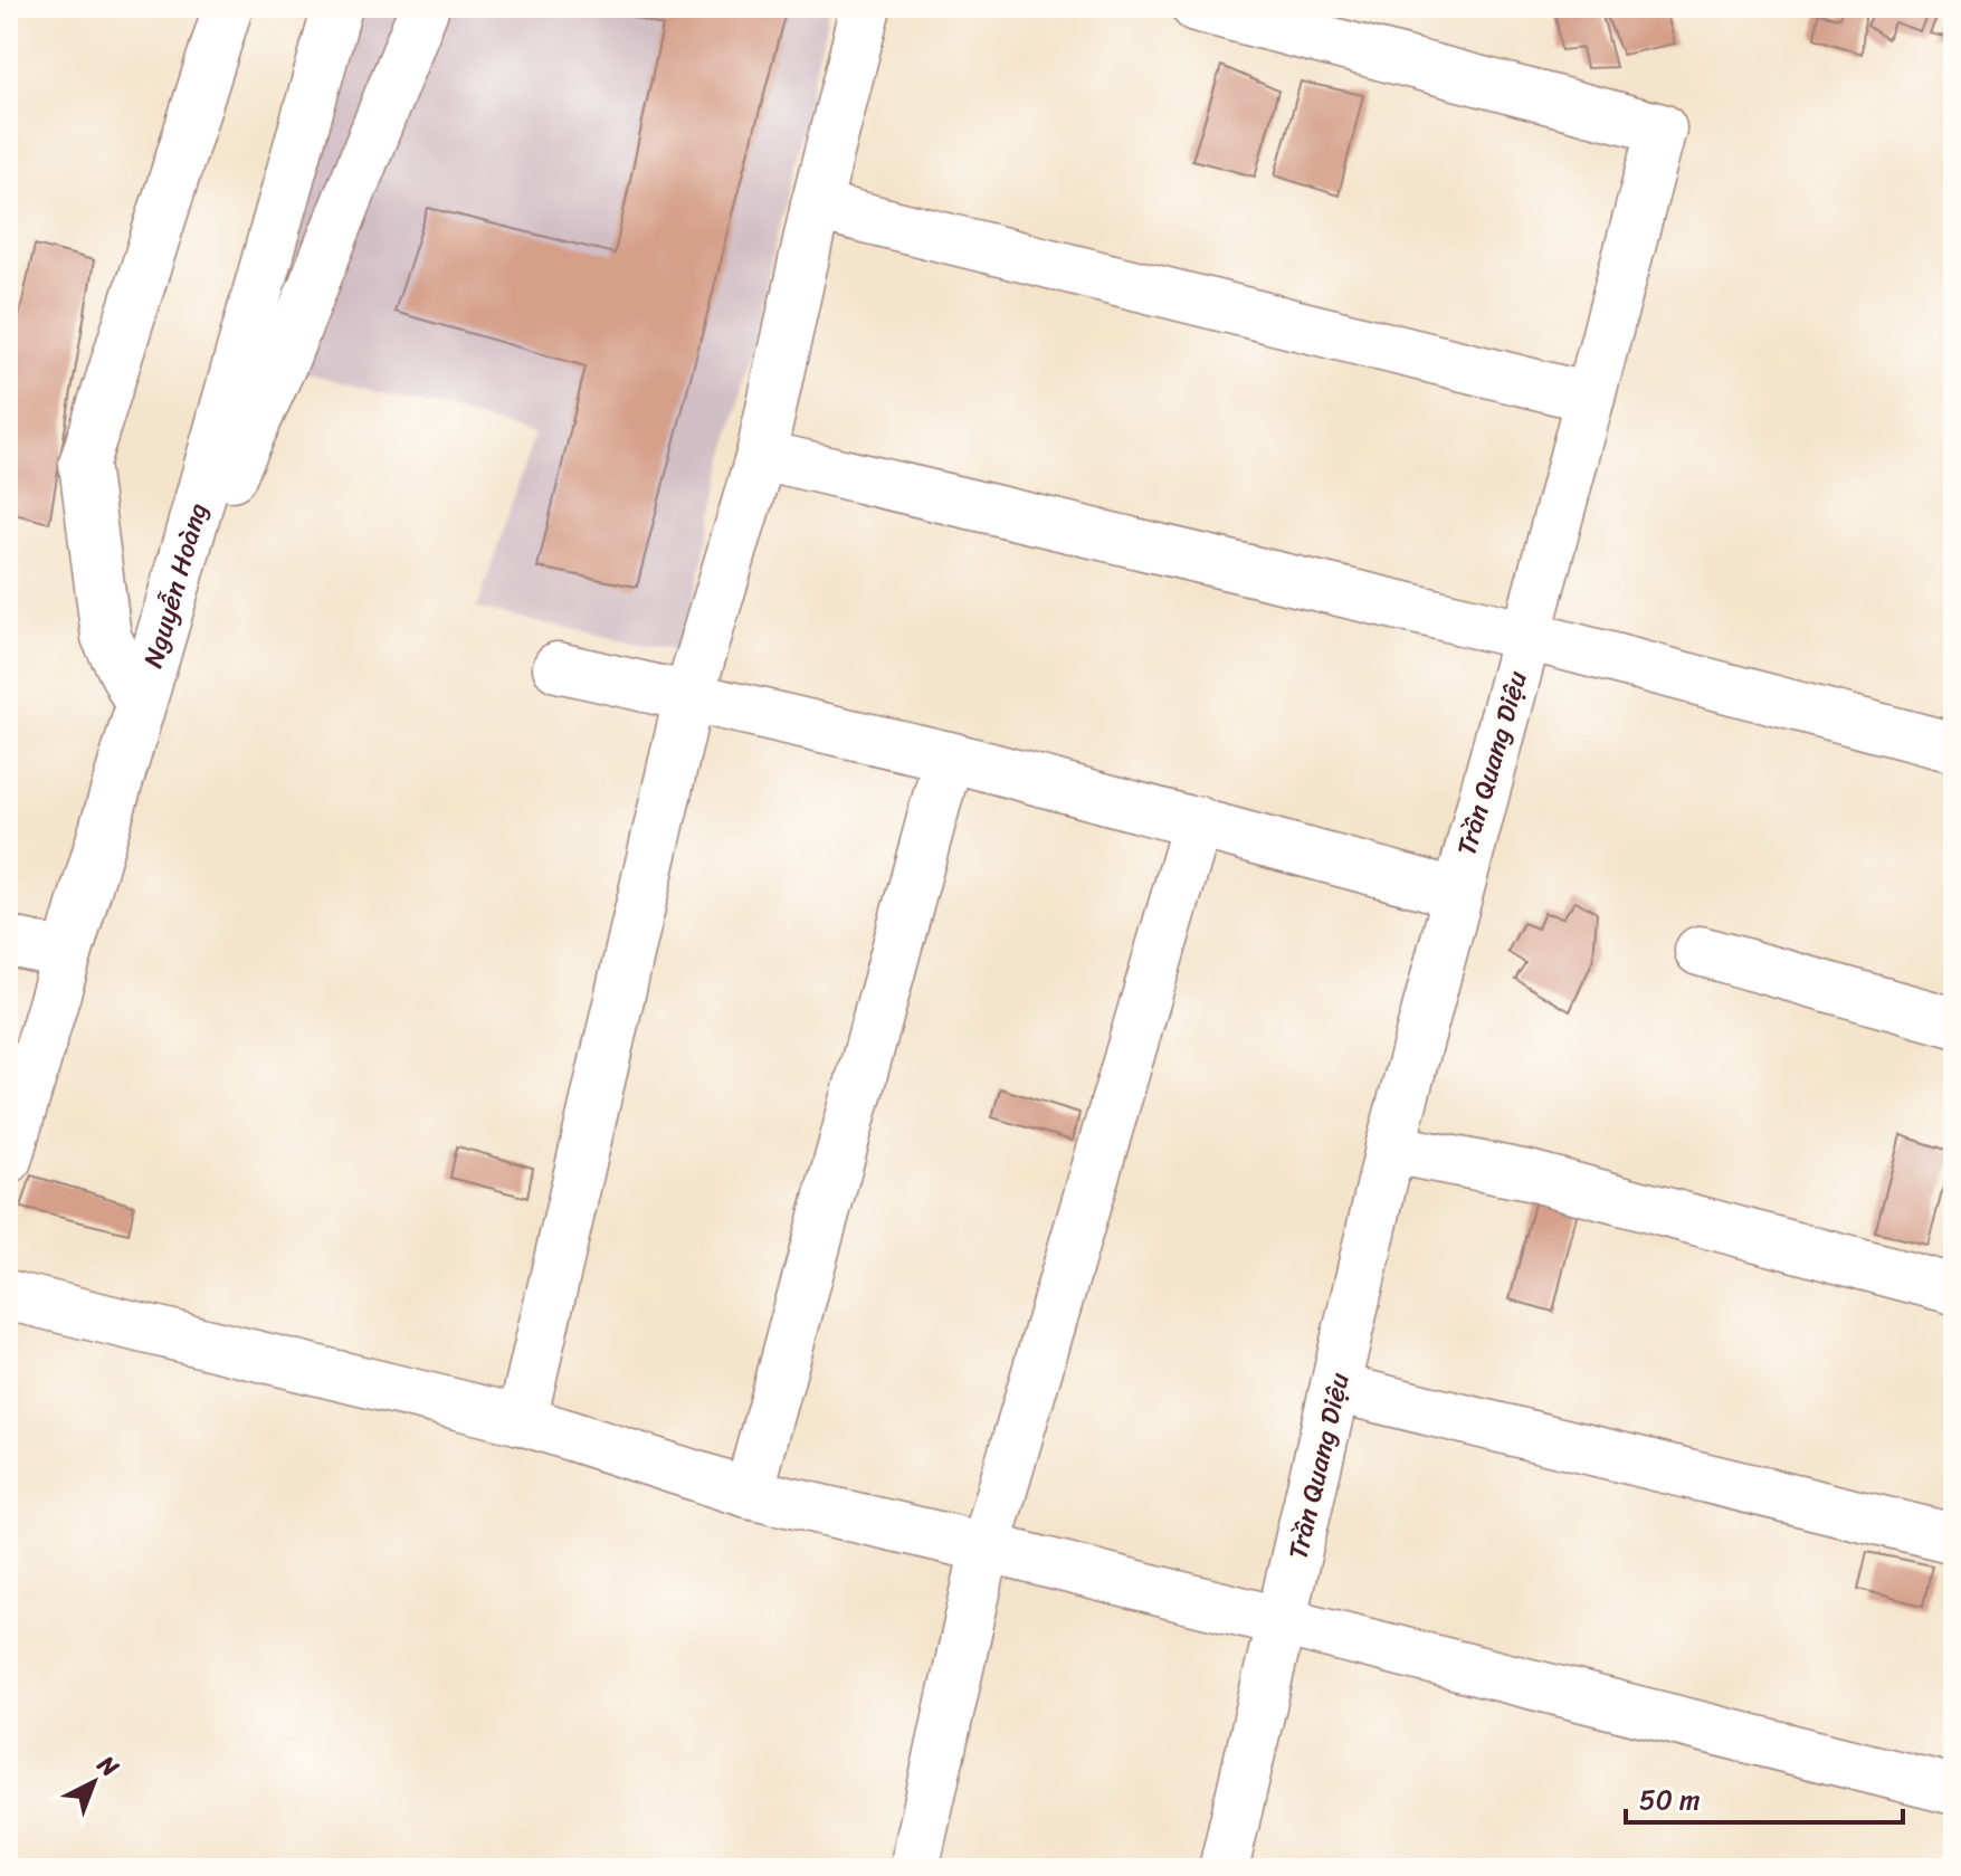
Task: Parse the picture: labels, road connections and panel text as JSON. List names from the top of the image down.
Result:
{
  "streets": {
    "street": ["Nguyễn Hoàng", "Trần Quang Diệu"]
  },
  "scale_bar": "50 m",
  "north": "top right"
}
